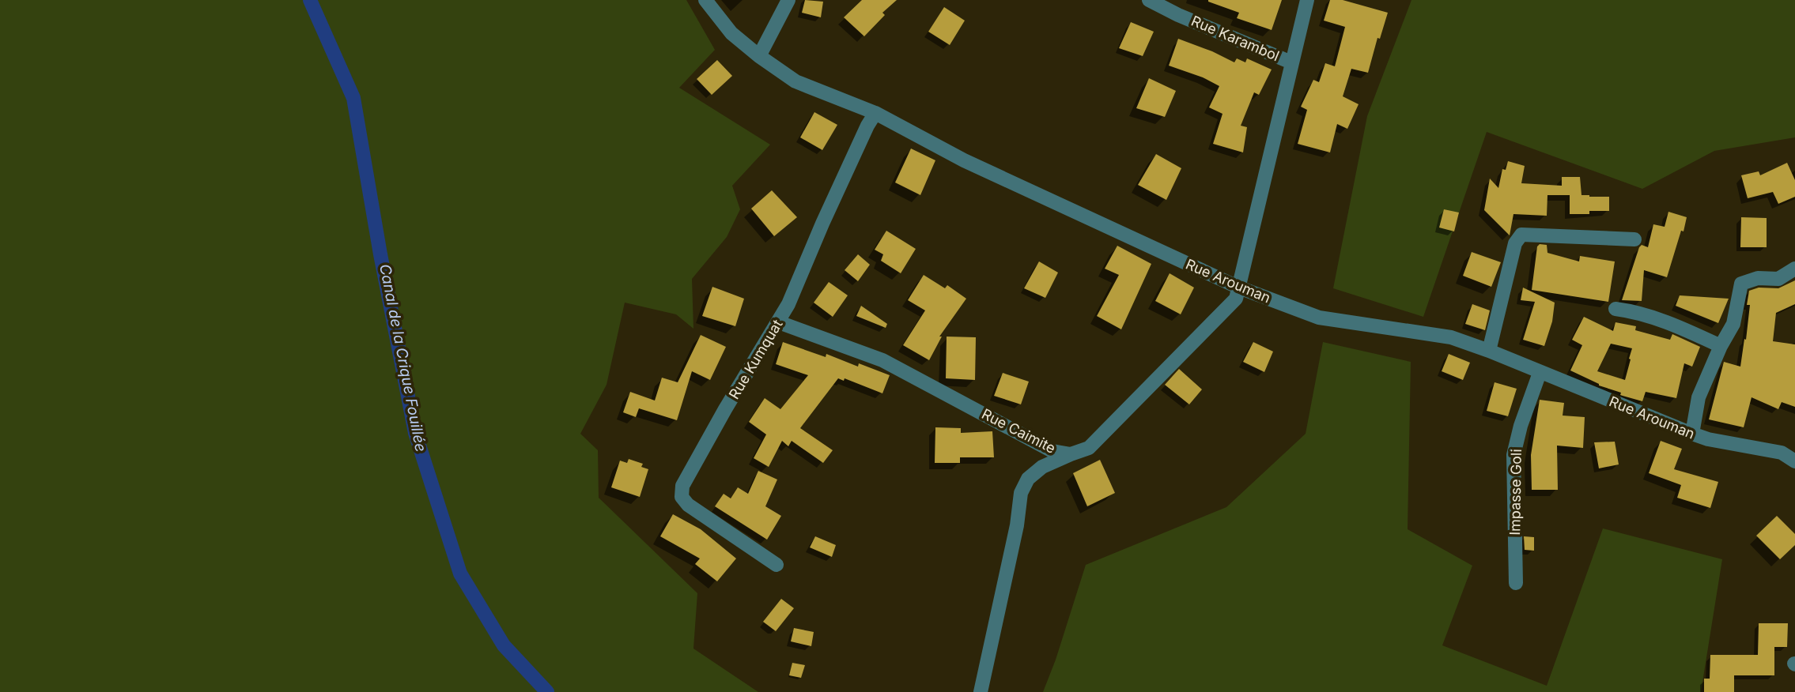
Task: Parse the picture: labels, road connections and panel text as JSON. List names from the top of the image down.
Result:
{
  "streets": {
    "street": [
      "Rue Karambol",
      "Rue Arouman",
      "Rue Kumquat",
      "Rue Caimite",
      "Impasse Goli"
    ]
  },
  "crossings": [
    ["Rue Karambol", "Rue Caimite"],
    ["Rue Arouman", "Rue Kumquat"],
    ["Rue Arouman", "Rue Caimite"],
    ["Rue Arouman", "Impasse Goli"],
    ["Rue Kumquat", "Rue Caimite"]
  ],
  "water": ["Canal de la Crique Fouillée"]
}
